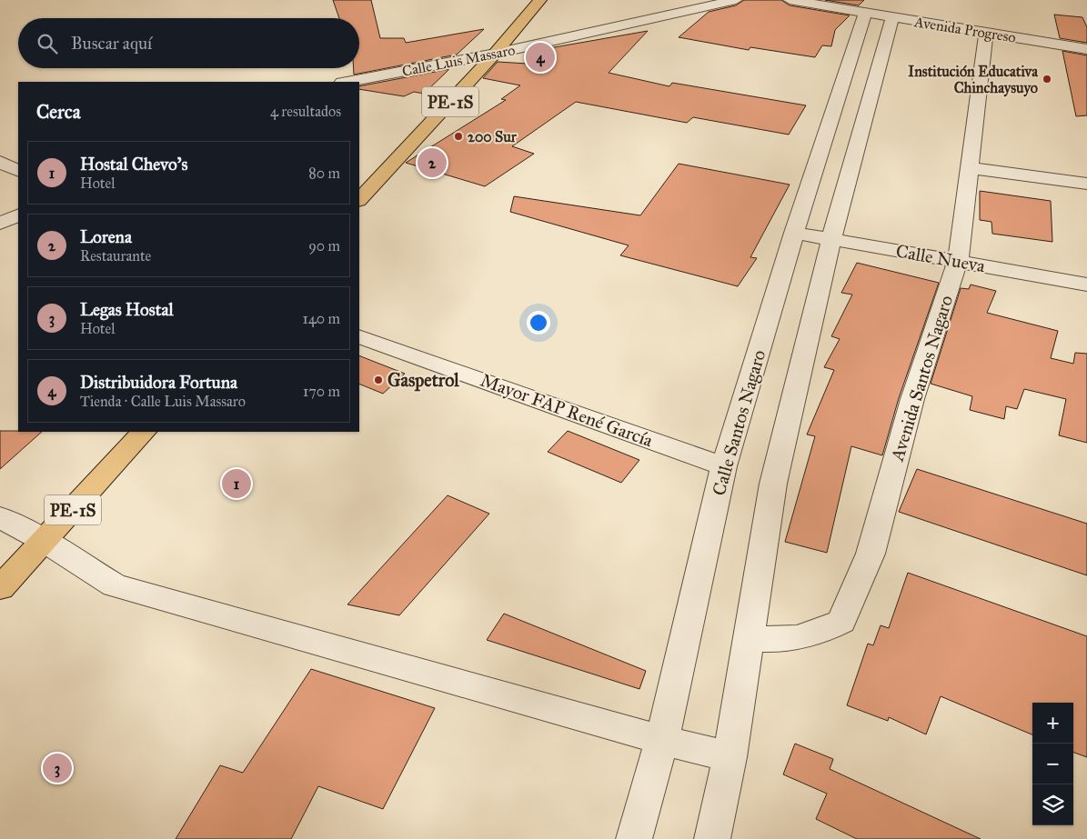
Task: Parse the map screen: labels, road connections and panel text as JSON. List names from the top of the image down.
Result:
{
  "streets": {
    "highway": ["PE-1S"],
    "street": [
      "Avenida Progreso",
      "Calle Luis Massaro",
      "Calle Nueva",
      "Avenida Santos Nagaro",
      "Mayor FAP René García",
      "Calle Santos Nagaro"
    ]
  },
  "crossings": [
    ["Avenida Progreso", "Avenida Santos Nagaro"],
    ["Avenida Progreso", "Calle Santos Nagaro"],
    ["Calle Luis Massaro", "PE-1S"],
    ["Calle Nueva", "Avenida Santos Nagaro"],
    ["Calle Nueva", "Calle Santos Nagaro"],
    ["Mayor FAP René García", "Calle Santos Nagaro"]
  ],
  "places": ["Institución Educativa Chinchaysuyo", "200 Sur", "Gaspetrol"],
  "page": {
    "search": "Buscar aquí",
    "pins": [
      "4",
      "2",
      "1",
      "3"
    ],
    "heading": ["Cerca", "4 resultados"],
    "list": [
      {
        "mark": "1",
        "name": "Hostal Chevo's",
        "note": "Hotel",
        "value": "80 m"
      },
      {
        "mark": "2",
        "name": "Lorena",
        "note": "Restaurante",
        "value": "90 m"
      },
      {
        "mark": "3",
        "name": "Legas Hostal",
        "note": "Hotel",
        "value": "140 m"
      },
      {
        "mark": "4",
        "name": "Distribuidora Fortuna",
        "note": "Tienda · Calle Luis Massaro",
        "value": "170 m"
      }
    ],
    "map_buttons": ["+", "−"]
  }
}
